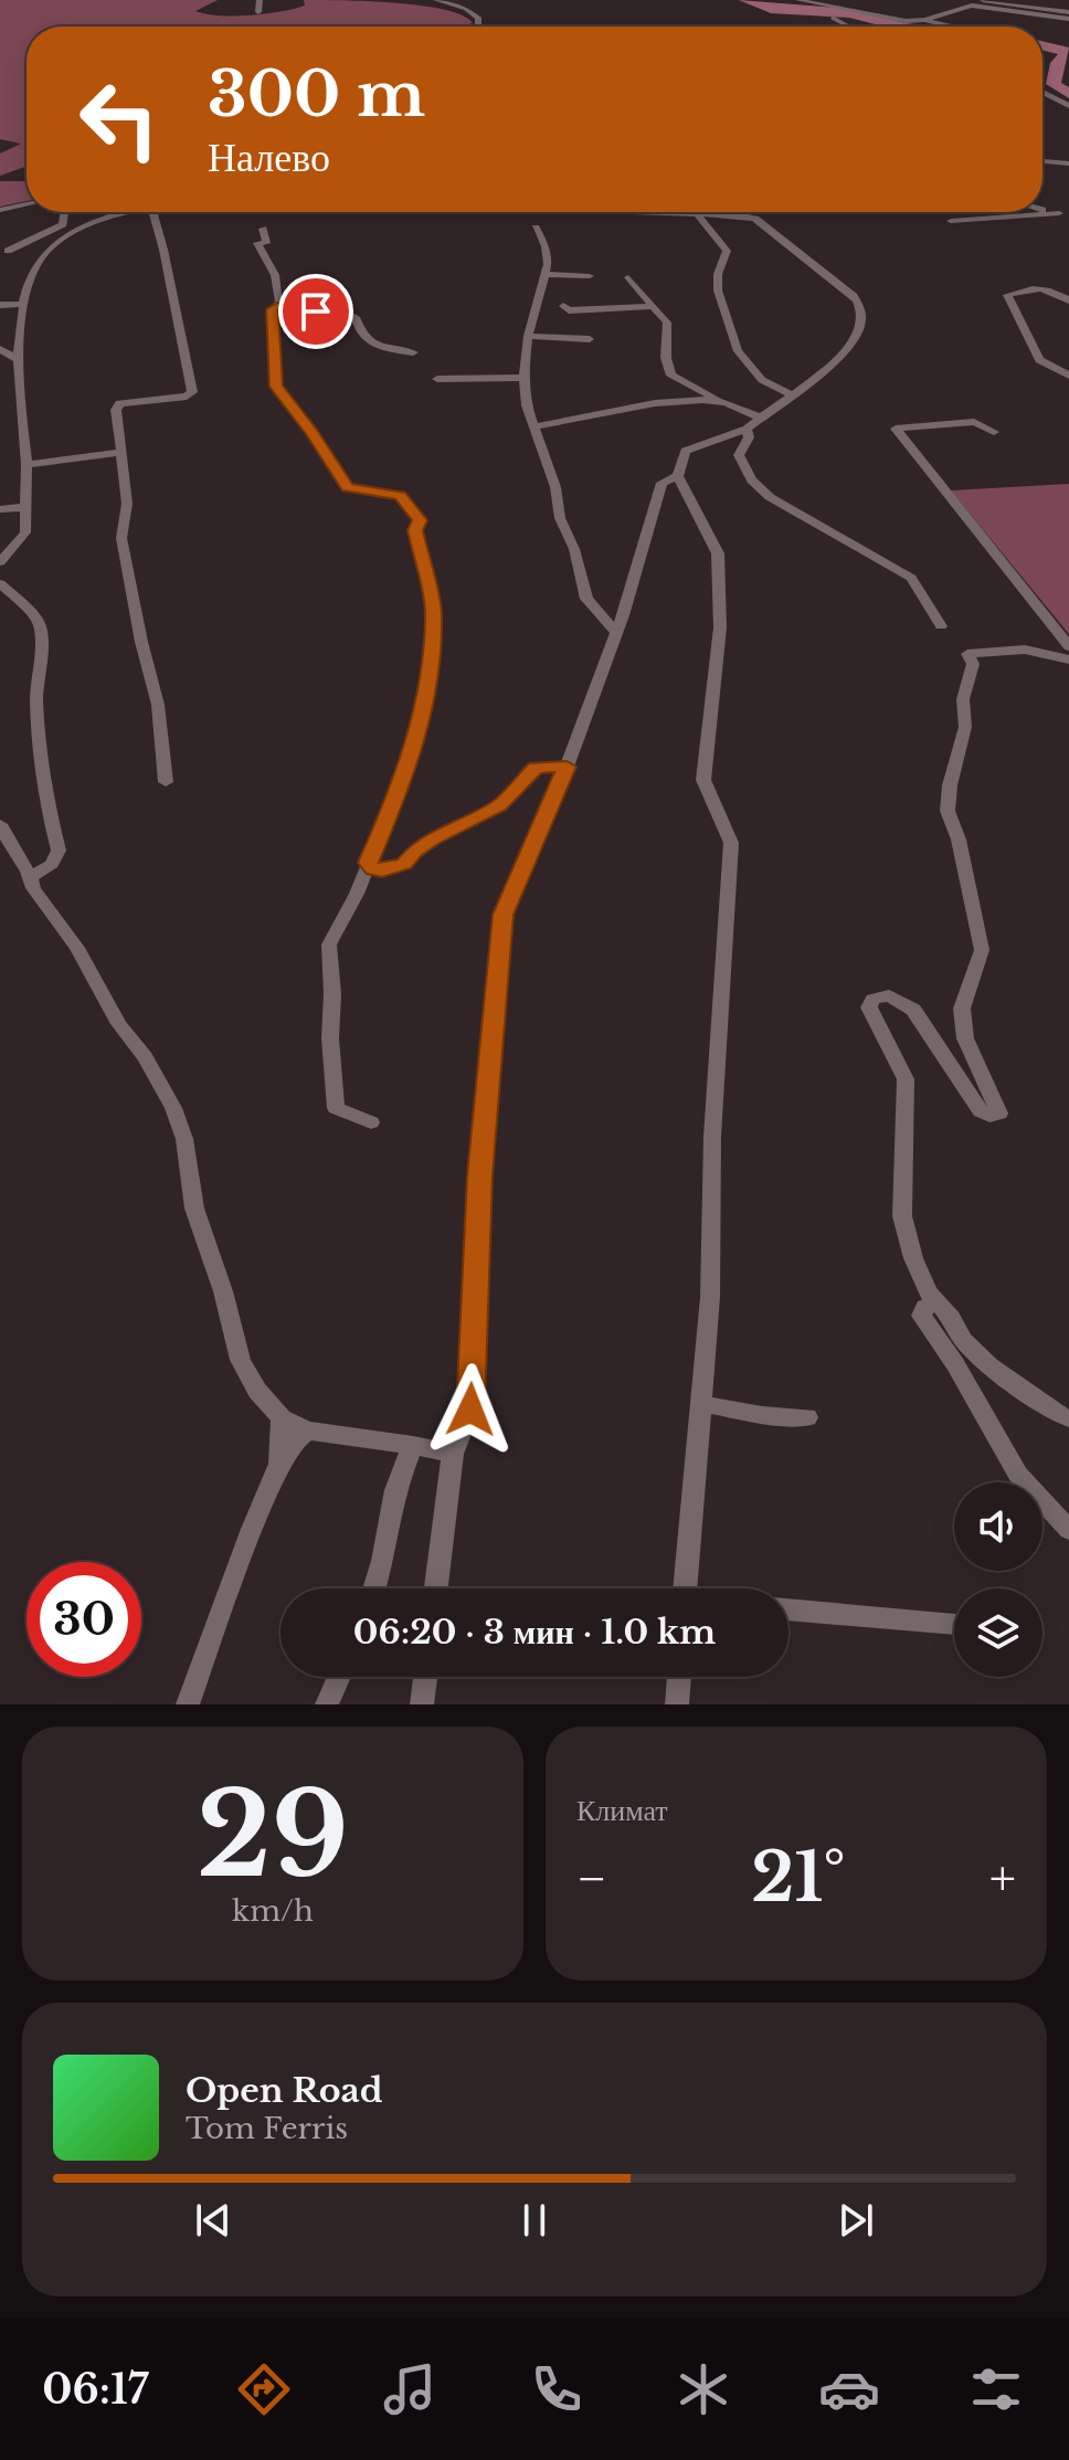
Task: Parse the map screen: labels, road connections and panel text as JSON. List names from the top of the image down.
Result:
{
  "page": {
    "turn": ["300 m", "Налево"],
    "limit": "30",
    "trip": "06:20 · 3 мин · 1.0 km",
    "tile": [
      ["29", "km/h"],
      "Климат"
    ],
    "heat": ["−", "21°", "+"],
    "song": ["Open Road", "Tom Ferris"],
    "tabs": "06:17"
  }
}
